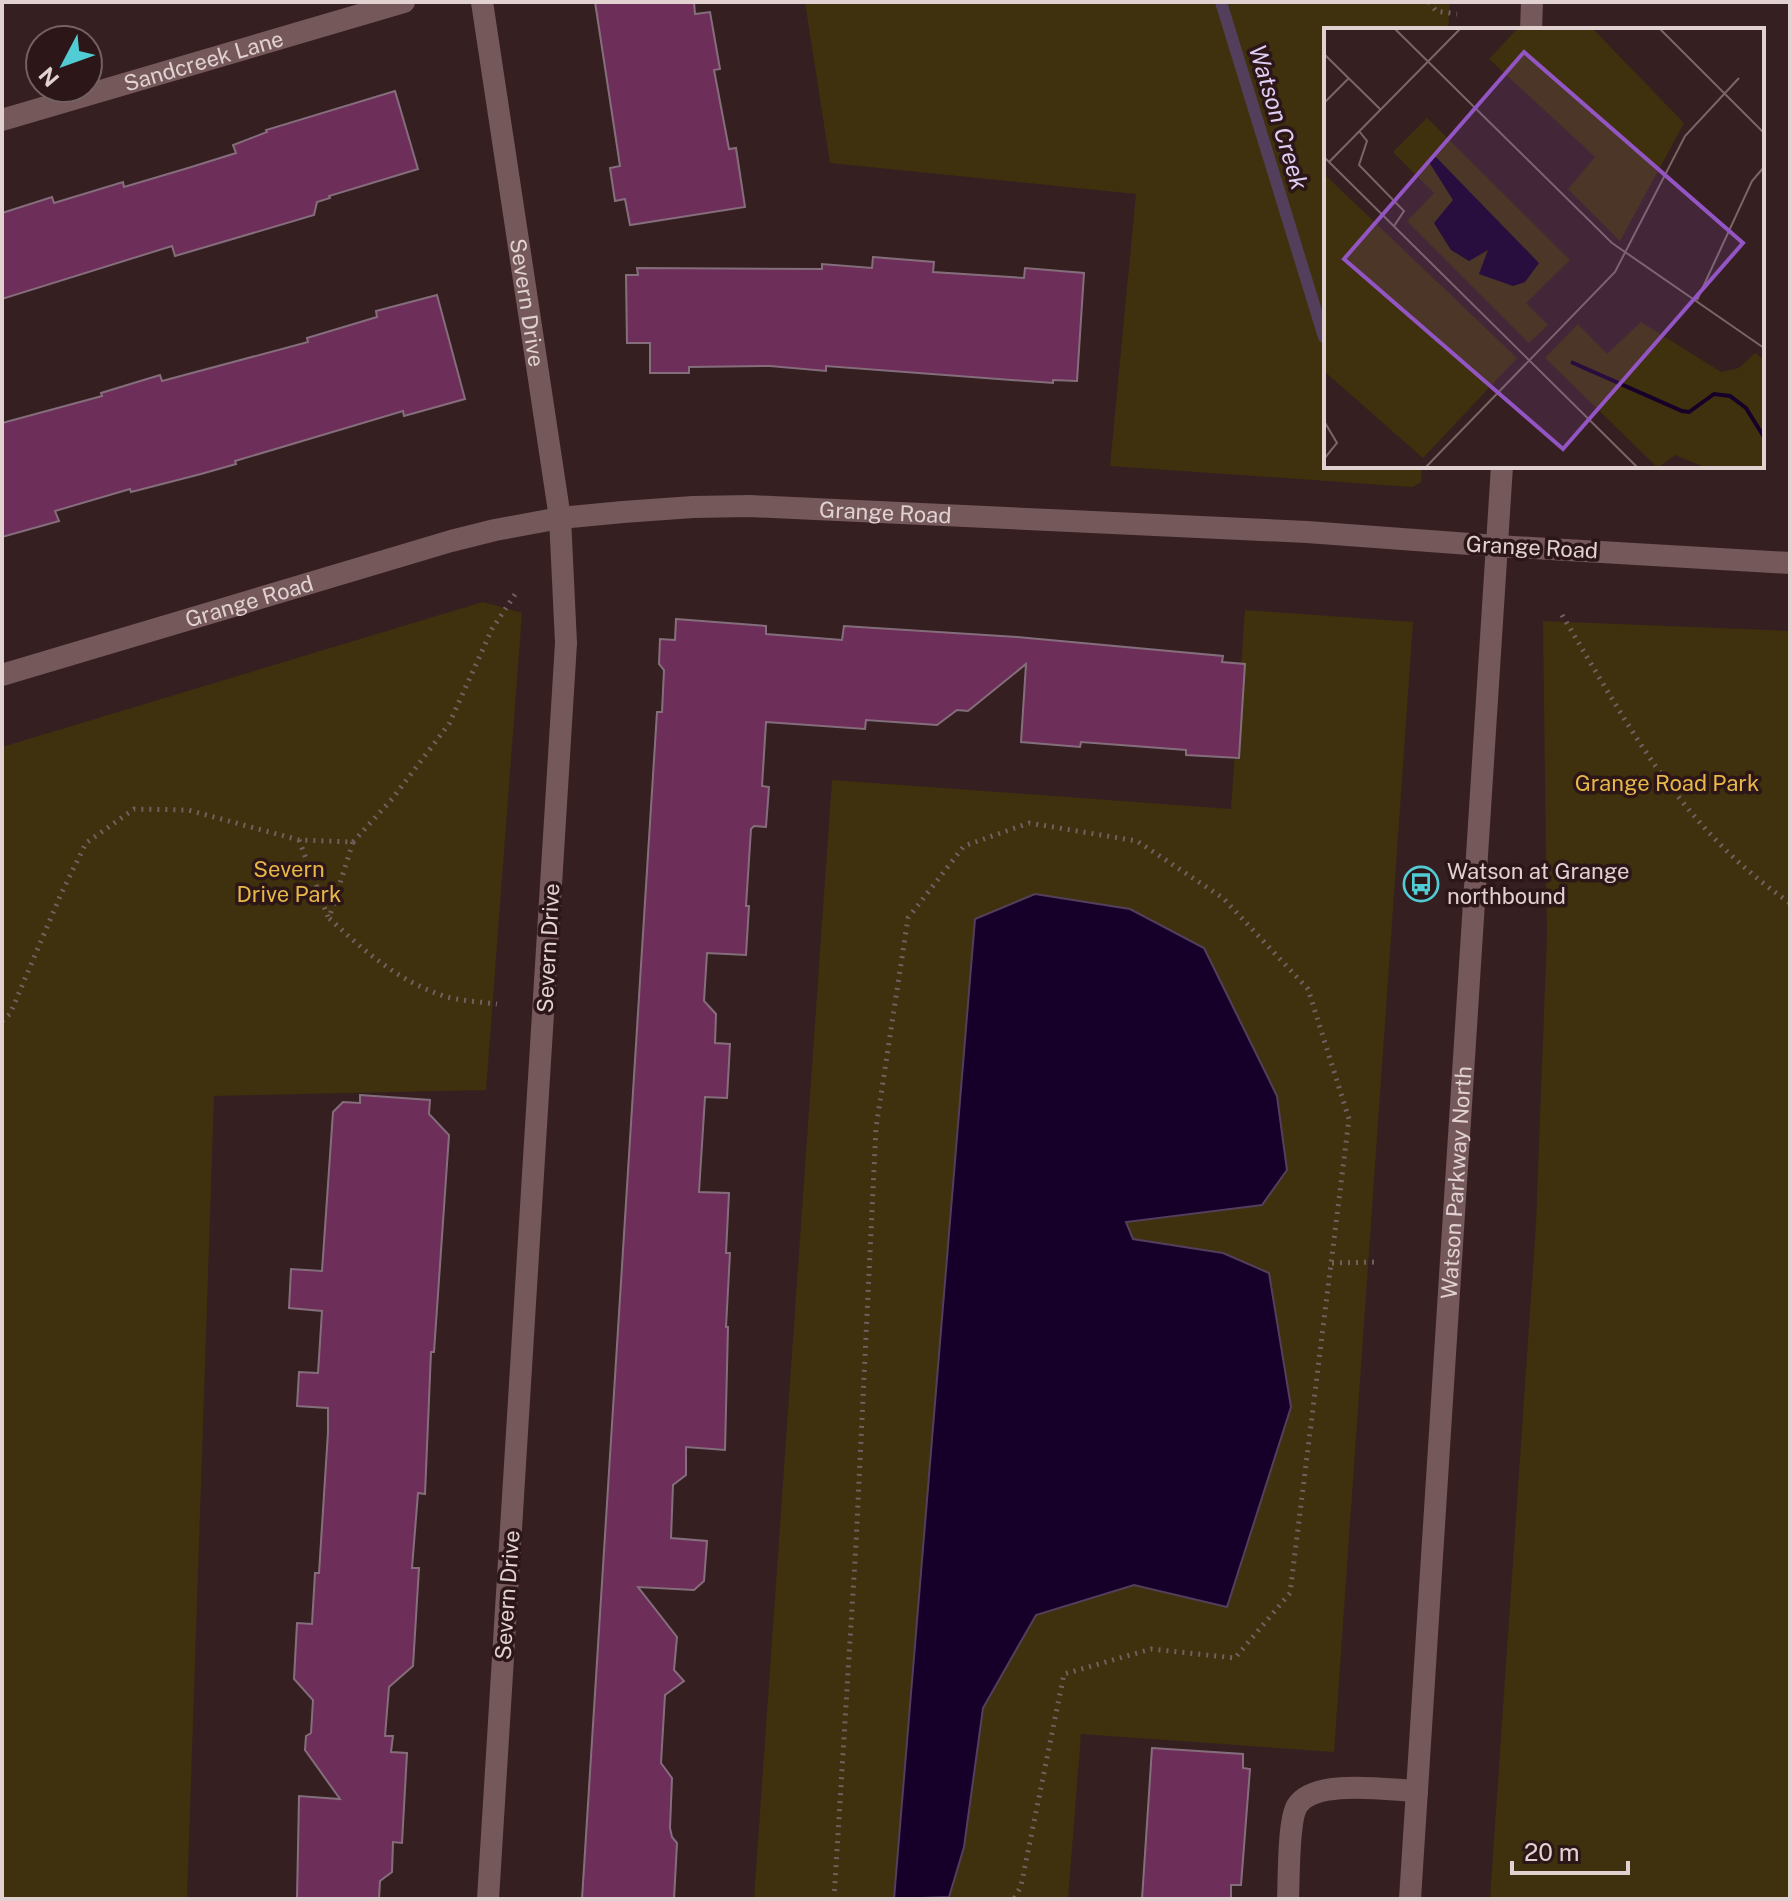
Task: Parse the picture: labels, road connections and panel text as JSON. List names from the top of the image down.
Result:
{
  "streets": {
    "street": [
      "Sandcreek Lane",
      "Severn Drive",
      "Grange Road",
      "Watson Parkway North"
    ]
  },
  "crossings": [
    ["Severn Drive", "Grange Road"],
    ["Grange Road", "Watson Parkway North"]
  ],
  "water": ["Watson Creek"],
  "parks": ["Grange Road Park", "Severn Drive Park"],
  "places": {
    "bus stop": ["Watson at Grange northbound"]
  },
  "scale_bar": "20 m",
  "north": "bottom left"
}
